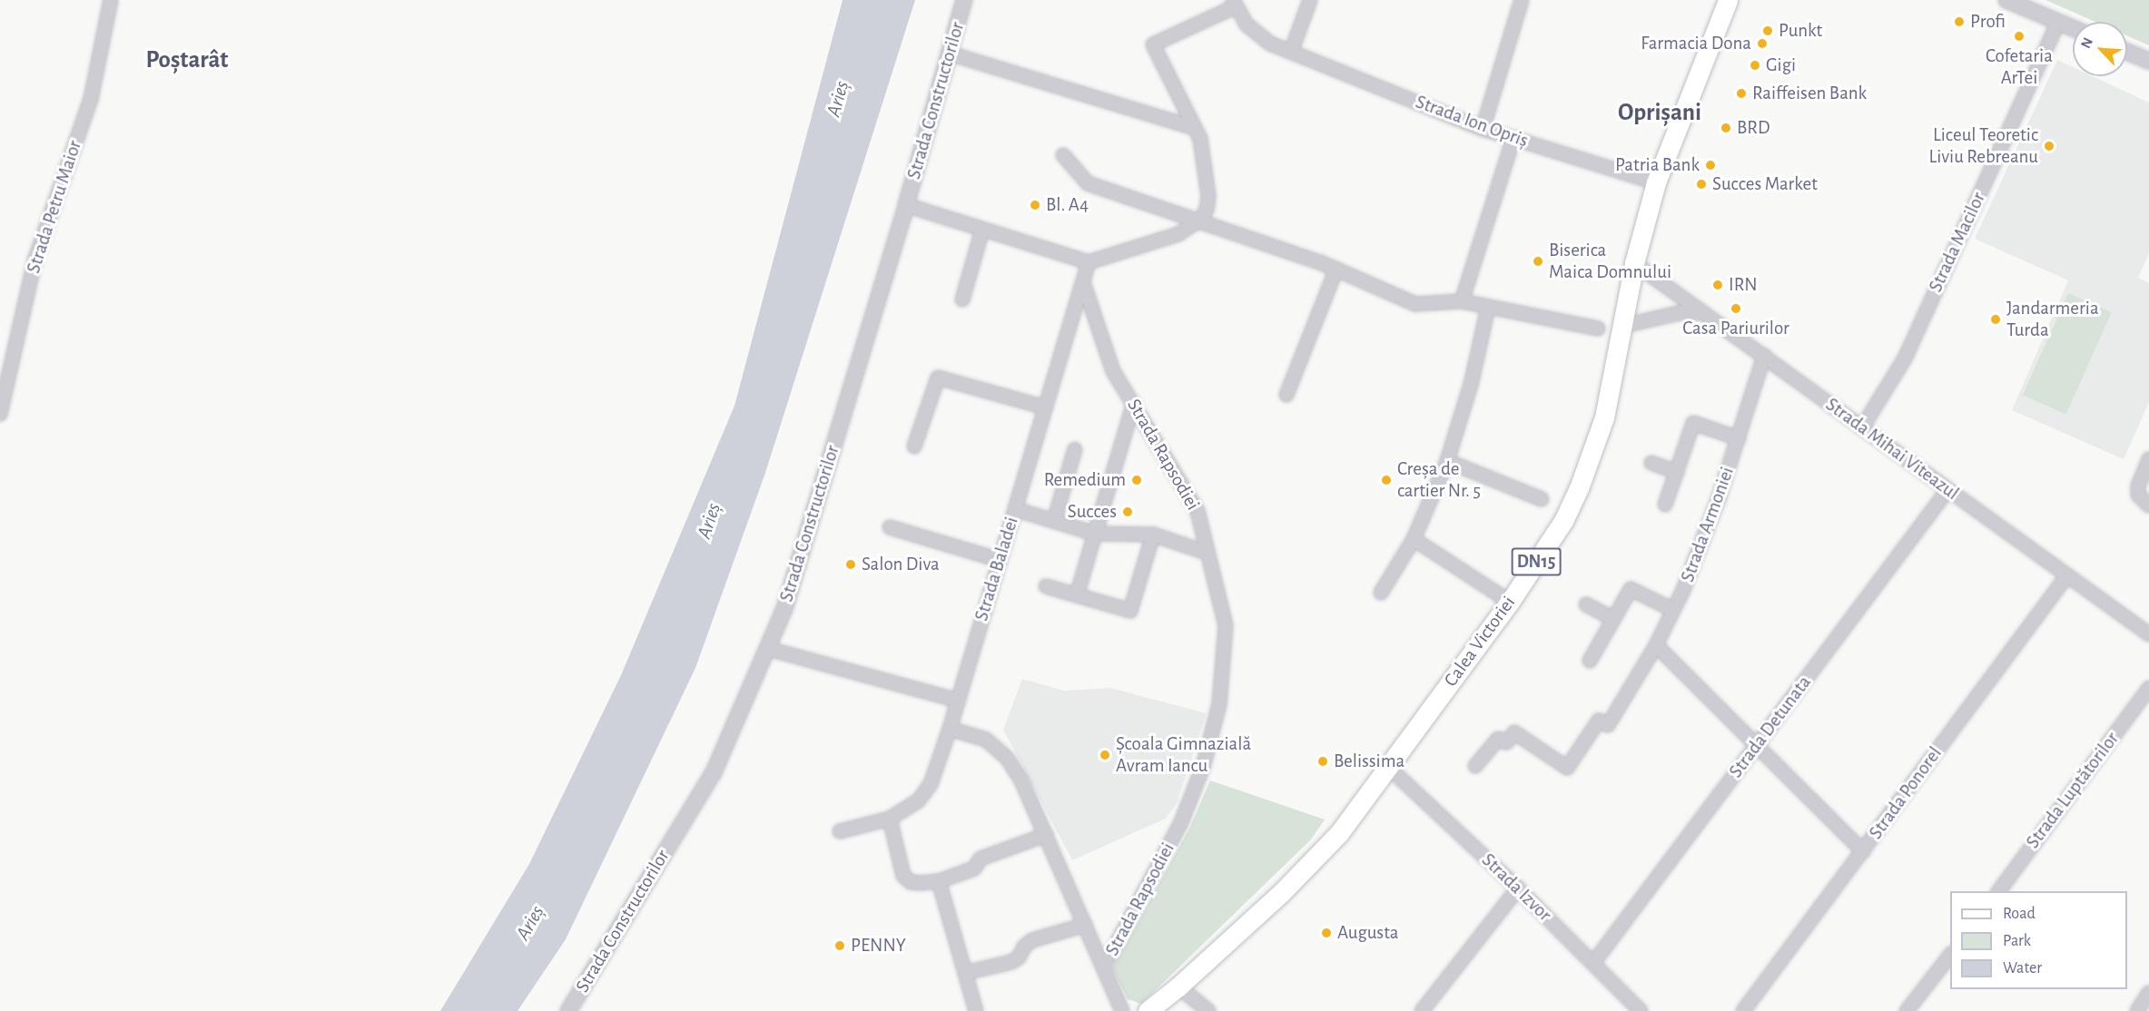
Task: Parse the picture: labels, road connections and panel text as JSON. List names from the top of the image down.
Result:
{
  "streets": {
    "main road": ["DN15", "Calea Victoriei"],
    "street": [
      "Strada Constructorilor",
      "Strada Ion Opriș",
      "Strada Petru Maior",
      "Strada Macilor",
      "Strada Mihai Viteazul",
      "Strada Rapsodiei",
      "Strada Armoniei",
      "Strada Baladei",
      "Strada Detunata",
      "Strada Luptătorilor",
      "Strada Ponorel",
      "Strada Izvor"
    ]
  },
  "crossings": [
    ["Strada Ion Opriș", "Calea Victoriei"],
    ["Strada Macilor", "Strada Mihai Viteazul"],
    ["Strada Mihai Viteazul", "Strada Armoniei"],
    ["Strada Mihai Viteazul", "Calea Victoriei"],
    ["Strada Mihai Viteazul", "Strada Detunata"],
    ["Strada Mihai Viteazul", "Strada Ponorel"],
    ["Strada Rapsodiei", "Strada Baladei"],
    ["Calea Victoriei", "Strada Izvor"],
    ["Strada Detunata", "Strada Izvor"]
  ],
  "districts": ["Poștarât", "Oprișani"],
  "water": ["Arieș"],
  "places": [
    "Profi",
    "Punkt",
    "Cofetaria ArTei",
    "Farmacia Dona",
    "Gigi",
    "Raiffeisen Bank",
    "BRD",
    "Liceul Teoretic Liviu Rebreanu",
    "Patria Bank",
    "Succes Market",
    "Bl. A4",
    "Biserica Maica Domnului",
    "IRN",
    "Casa Pariurilor",
    "Jandarmeria Turda",
    "Remedium",
    "Creșa de cartier Nr. 5",
    "Succes",
    "Salon Diva",
    "Școala Gimnazială Avram Iancu",
    "Belissima",
    "Augusta",
    "PENNY"
  ],
  "legend": ["Road", "Park", "Water"],
  "north": "top left"
}
